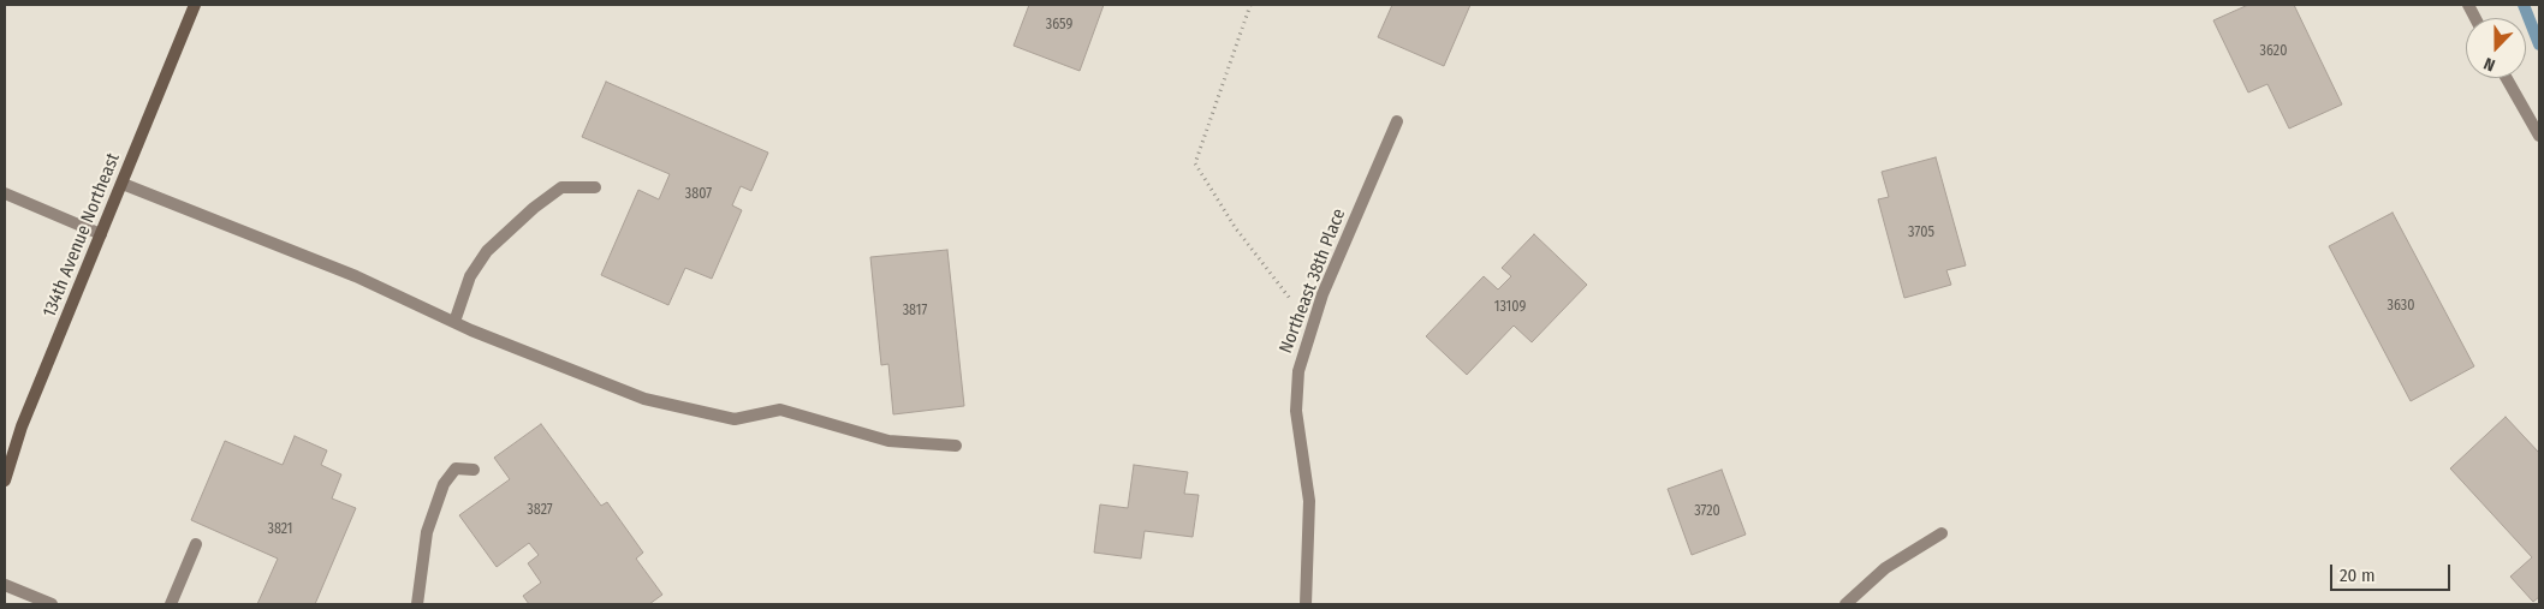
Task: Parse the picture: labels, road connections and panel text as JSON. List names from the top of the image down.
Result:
{
  "streets": {
    "street": ["134th Avenue Northeast", "Northeast 38th Place"]
  },
  "house_numbers": [
    "3659",
    "3620",
    "3807",
    "3705",
    "3630",
    "13109",
    "3817",
    "3827",
    "3720",
    "3821"
  ],
  "scale_bar": "20 m",
  "north": "bottom"
}
